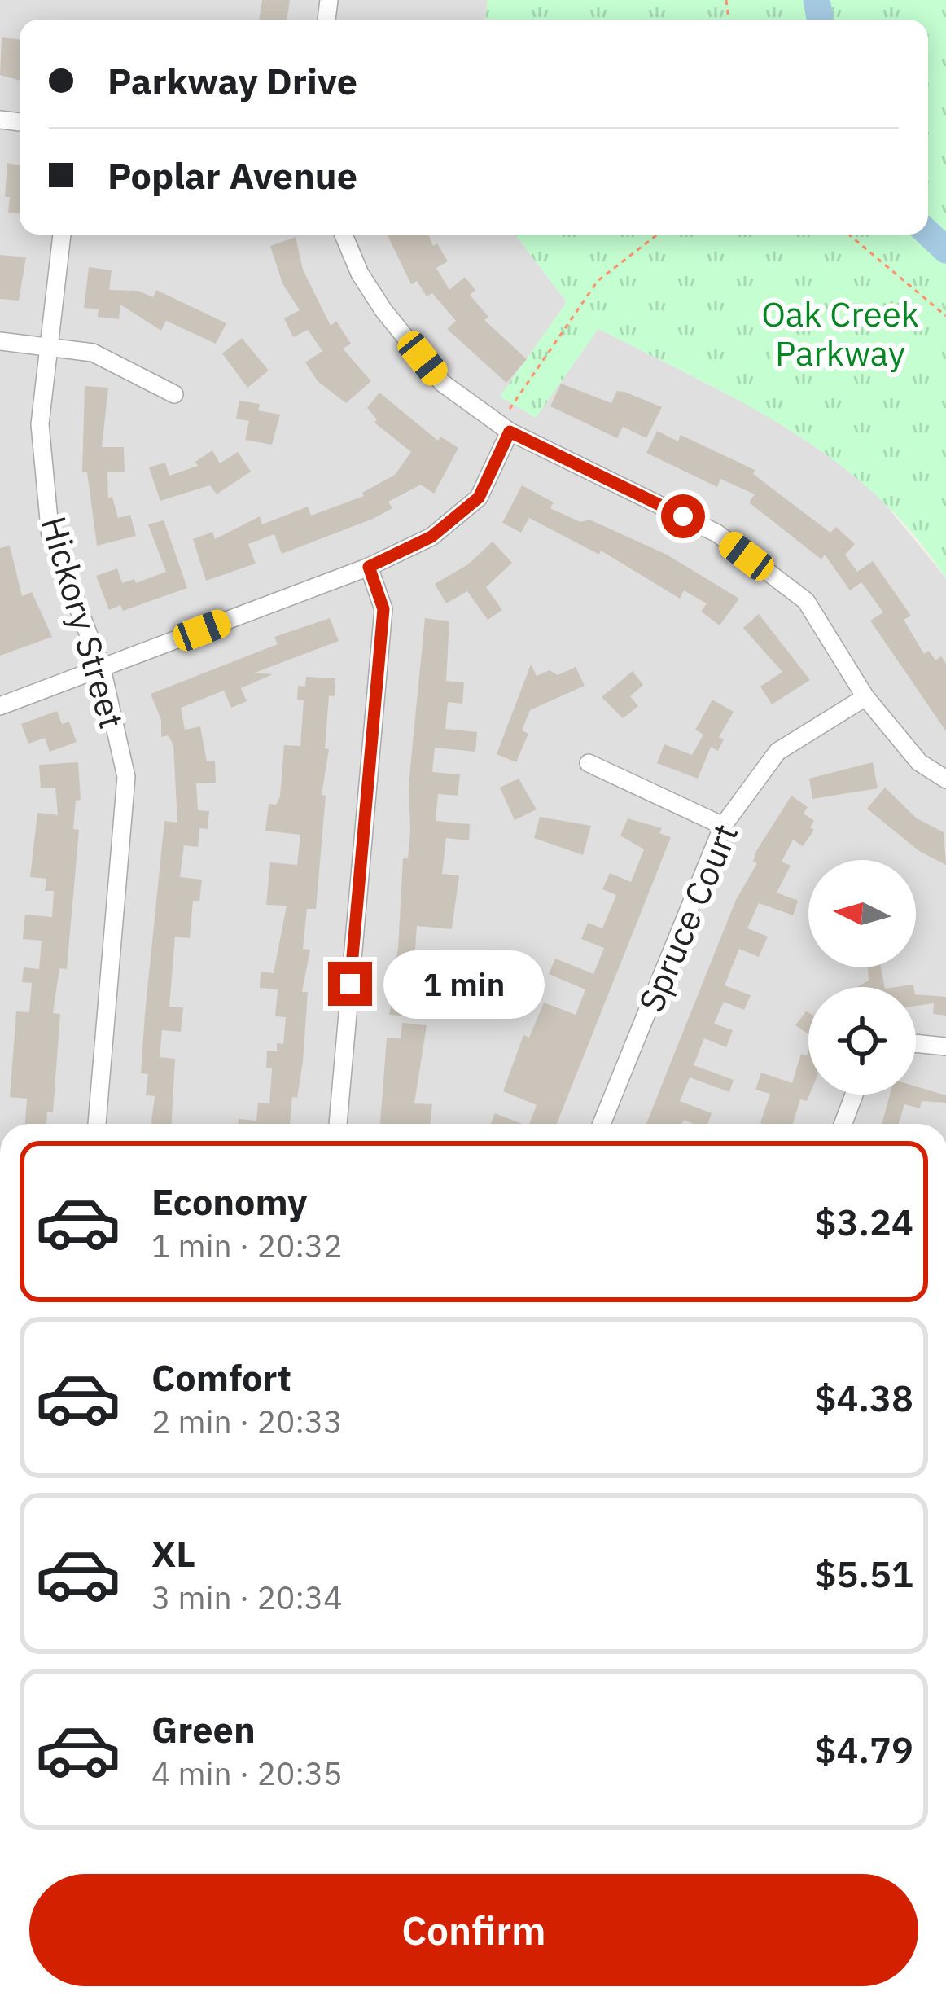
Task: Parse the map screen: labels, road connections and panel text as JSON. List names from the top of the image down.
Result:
{
  "streets": {
    "street": ["Hickory Street", "Spruce Court"]
  },
  "parks": ["Oak Creek Parkway"],
  "north": "left",
  "page": {
    "banner": ["Parkway Drive", "Poplar Avenue"],
    "bubble": "1 min",
    "list": [
      {
        "name": "Economy",
        "note": "1 min · 20:32",
        "value": "$3.24"
      },
      {
        "name": "Comfort",
        "note": "2 min · 20:33",
        "value": "$4.38"
      },
      {
        "name": "XL",
        "note": "3 min · 20:34",
        "value": "$5.51"
      },
      {
        "name": "Green",
        "note": "4 min · 20:35",
        "value": "$4.79"
      }
    ],
    "buttons": "Confirm"
  }
}
